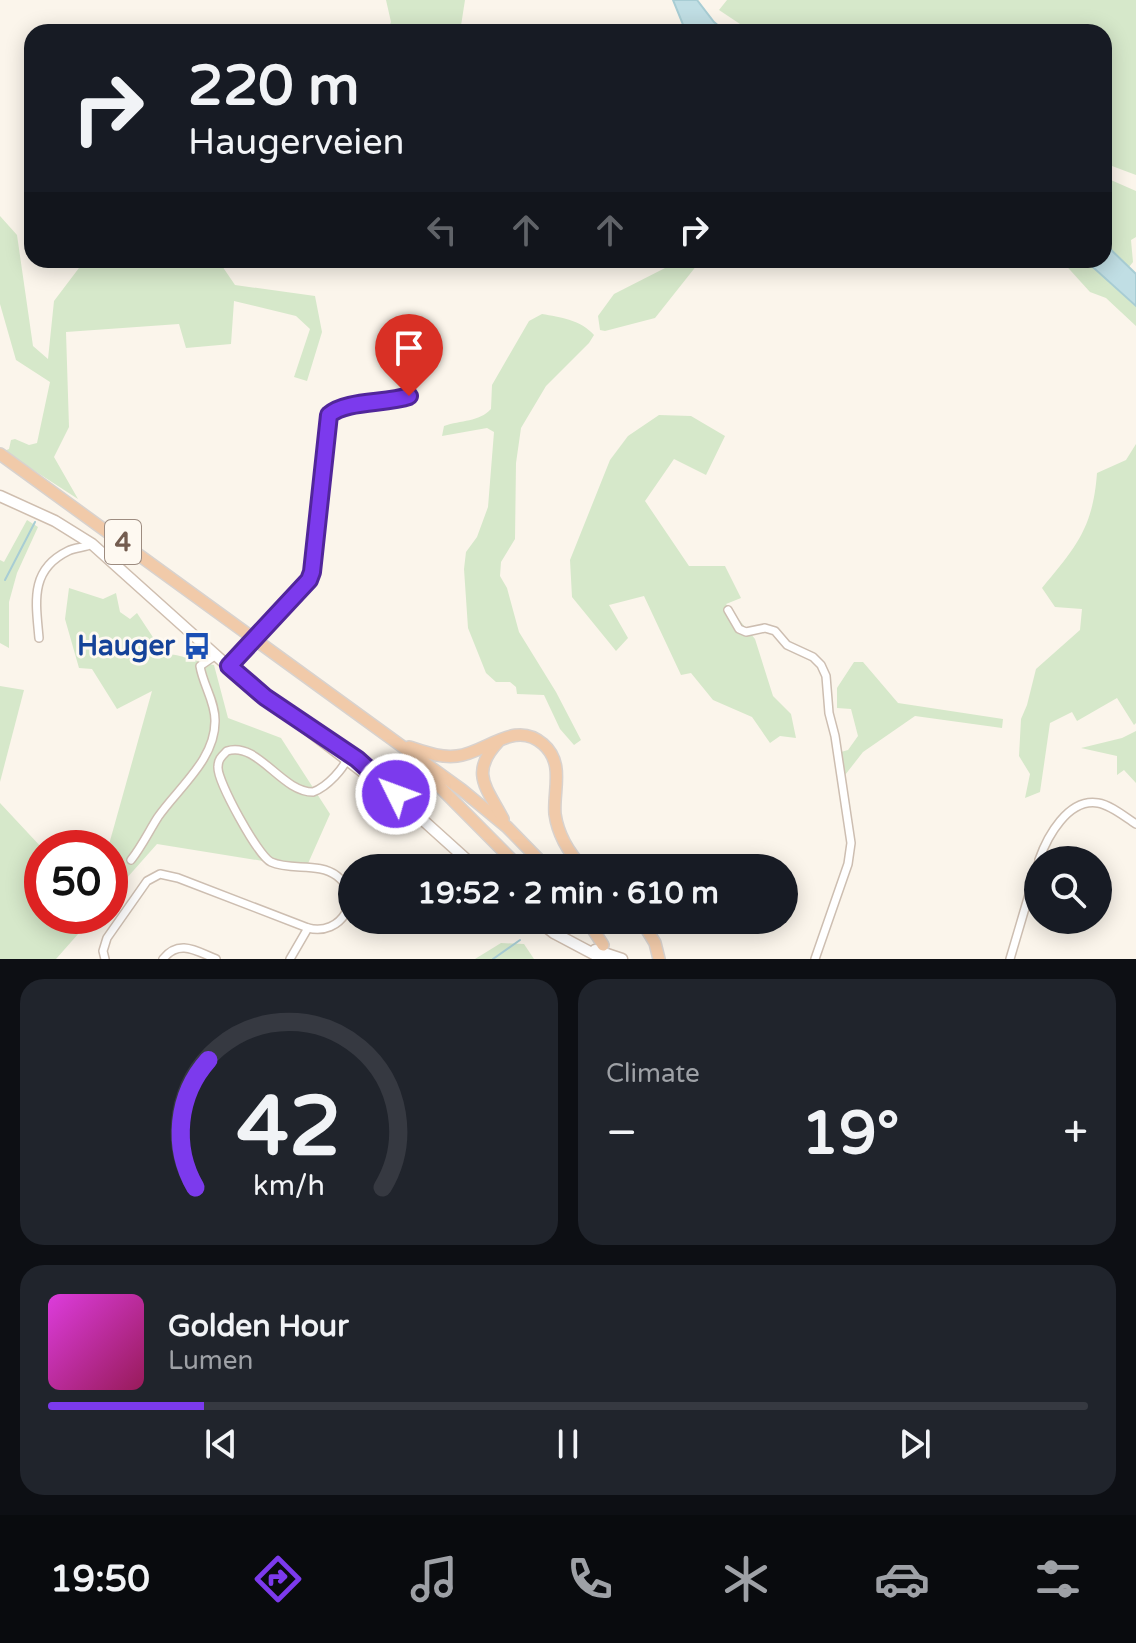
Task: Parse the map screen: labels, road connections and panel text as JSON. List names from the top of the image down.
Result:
{
  "streets": {
    "highway": ["4"]
  },
  "places": {
    "bus stop": ["Hauger"]
  },
  "page": {
    "turn": ["220 m", "Haugerveien"],
    "limit": "50",
    "trip": "19:52 · 2 min · 610 m",
    "tile": "Climate",
    "heat": ["−", "19°", "+"],
    "song": ["Golden Hour", "Lumen"],
    "tabs": "19:50",
    "gauge": ["42", "km/h"]
  }
}
